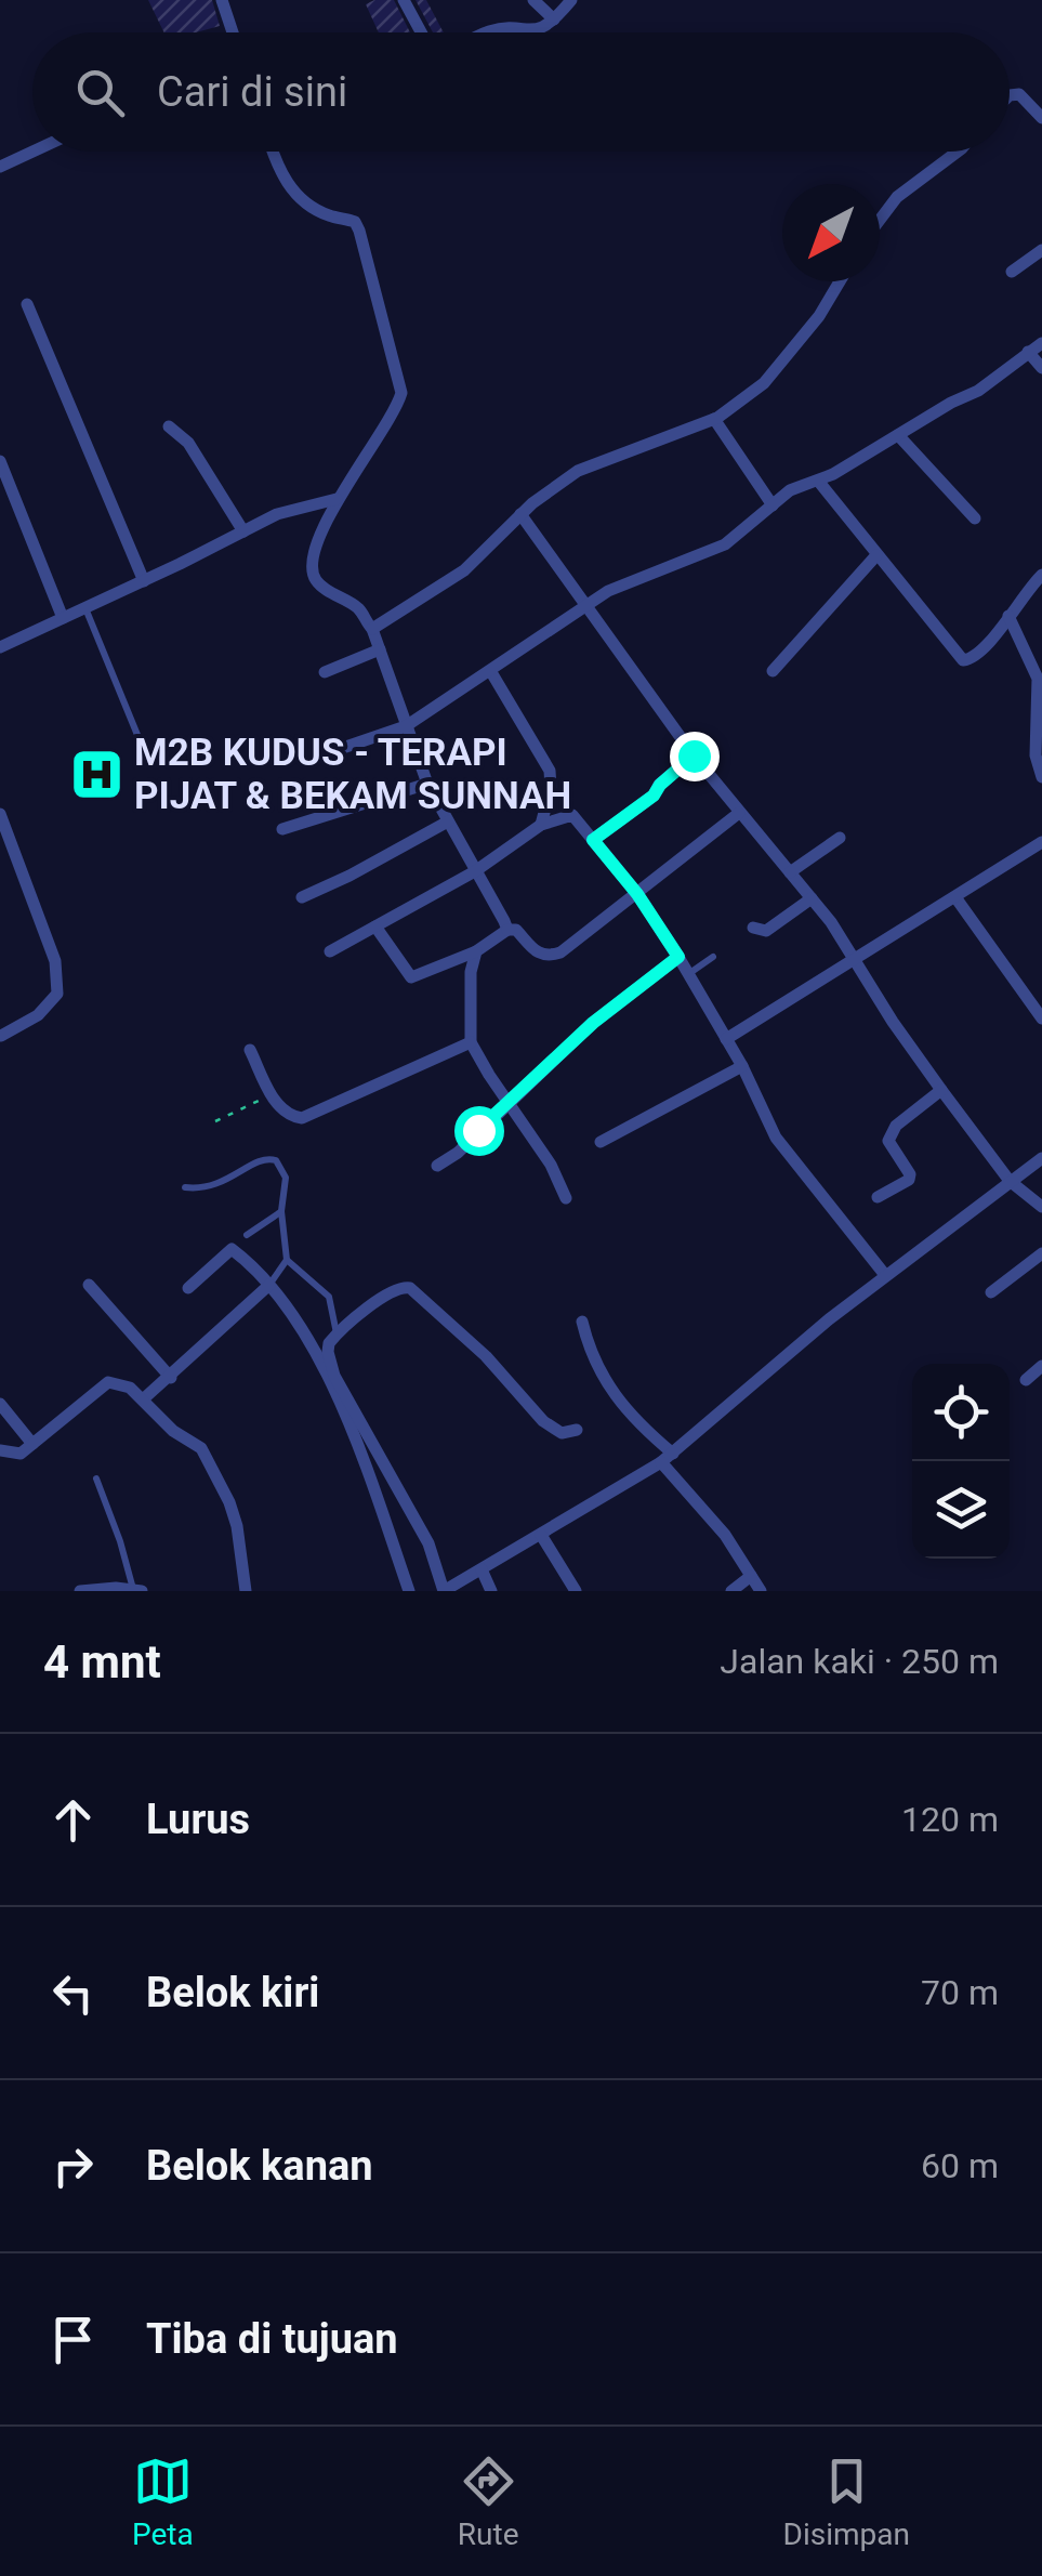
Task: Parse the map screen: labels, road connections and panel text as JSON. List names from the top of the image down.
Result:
{
  "places": {
    "hospital": ["M2B KUDUS - TERAPI PIJAT & BEKAM SUNNAH"]
  },
  "north": "bottom left",
  "page": {
    "search": "Cari di sini",
    "heading": ["4 mnt", "Jalan kaki · 250 m"],
    "list": [
      ["Lurus", "120 m"],
      ["Belok kiri", "70 m"],
      ["Belok kanan", "60 m"],
      "Tiba di tujuan"
    ],
    "nav": ["Peta", "Rute", "Disimpan"]
  }
}
